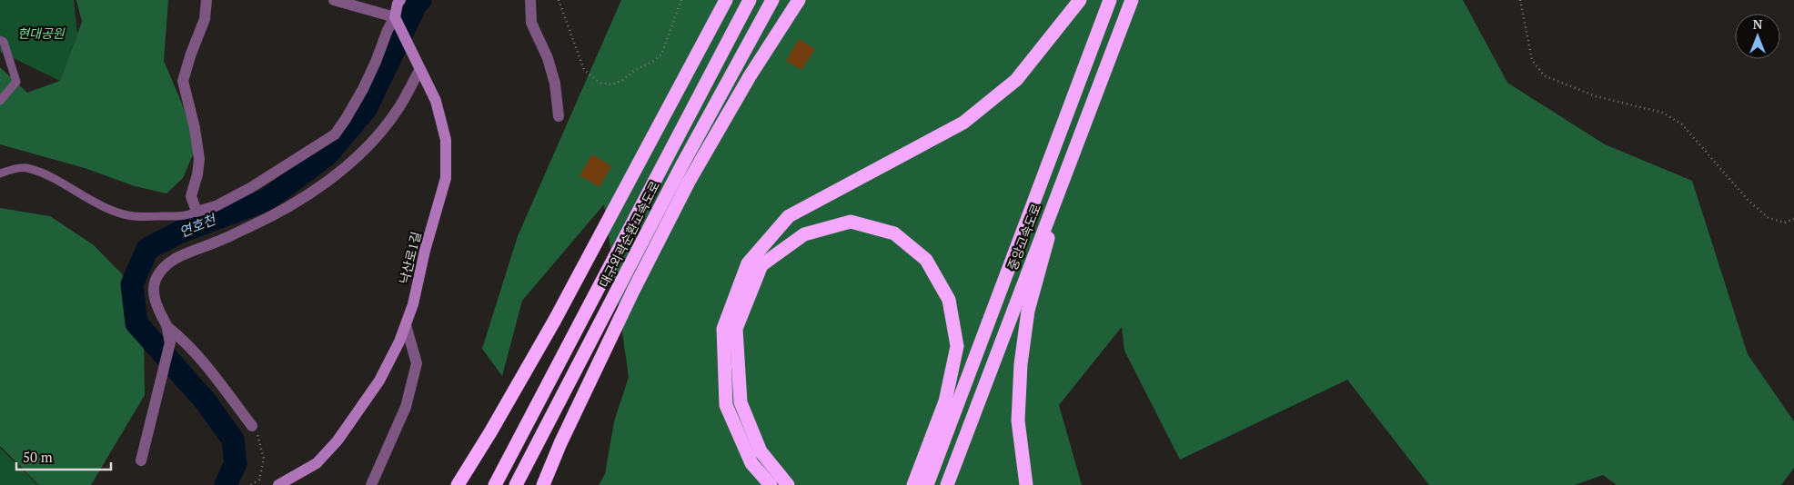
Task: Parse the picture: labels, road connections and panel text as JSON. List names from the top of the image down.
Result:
{
  "streets": {
    "highway": ["대구외곽순환고속도로", "중앙고속도로"],
    "street": ["낙산로1길"]
  },
  "water": ["연호천"],
  "parks": ["현대공원"],
  "scale_bar": "50 m",
  "north": "top"
}
